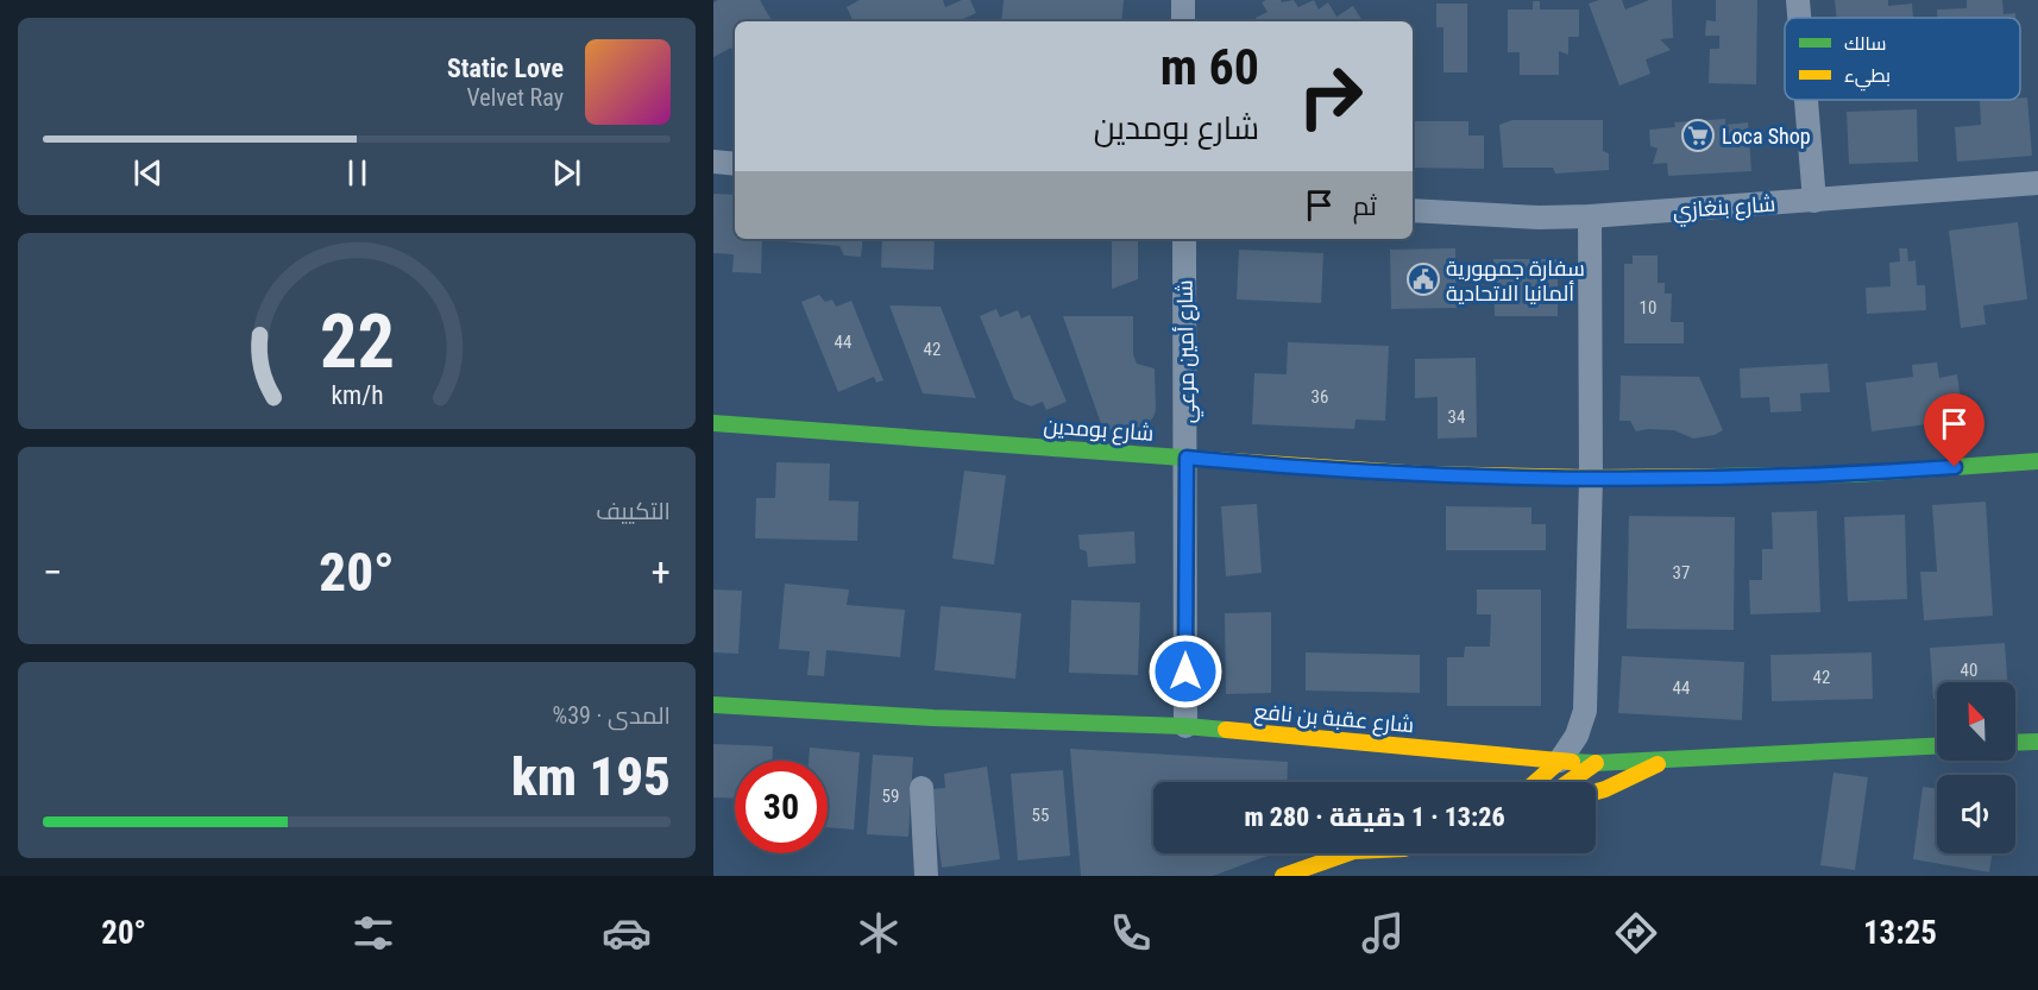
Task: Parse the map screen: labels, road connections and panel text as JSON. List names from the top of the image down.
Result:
{
  "streets": {
    "street": [
      "شارع بنغازي",
      "شارع أمين مرعي",
      "شارع بومدين",
      "شارع عقبة بن نافع"
    ]
  },
  "crossings": [
    ["شارع أمين مرعي", "شارع بومدين"],
    ["شارع أمين مرعي", "شارع عقبة بن نافع"]
  ],
  "places": {
    "supermarket": ["Loca Shop"],
    "public building": ["سفارة جمهورية ألمانيا الاتحادية"]
  },
  "house_numbers": [
    "10",
    "44",
    "42",
    "36",
    "34",
    "37",
    "40",
    "42",
    "44",
    "59",
    "55"
  ],
  "legend": ["سالك", "بطيء"],
  "north": "top left",
  "page": {
    "turn": ["60 m", "شارع بومدين"],
    "song": ["Static Love", "Velvet Ray"],
    "then": "ثم",
    "tile": [
      "التكييف",
      ["المدى · 39%", "195 km"]
    ],
    "heat": ["−", "20°", "+"],
    "limit": "30",
    "trip": "13:26 · 1 دقيقة · 280 m",
    "tabs": ["13:25", "20°"],
    "gauge": ["22", "km/h"]
  }
}
